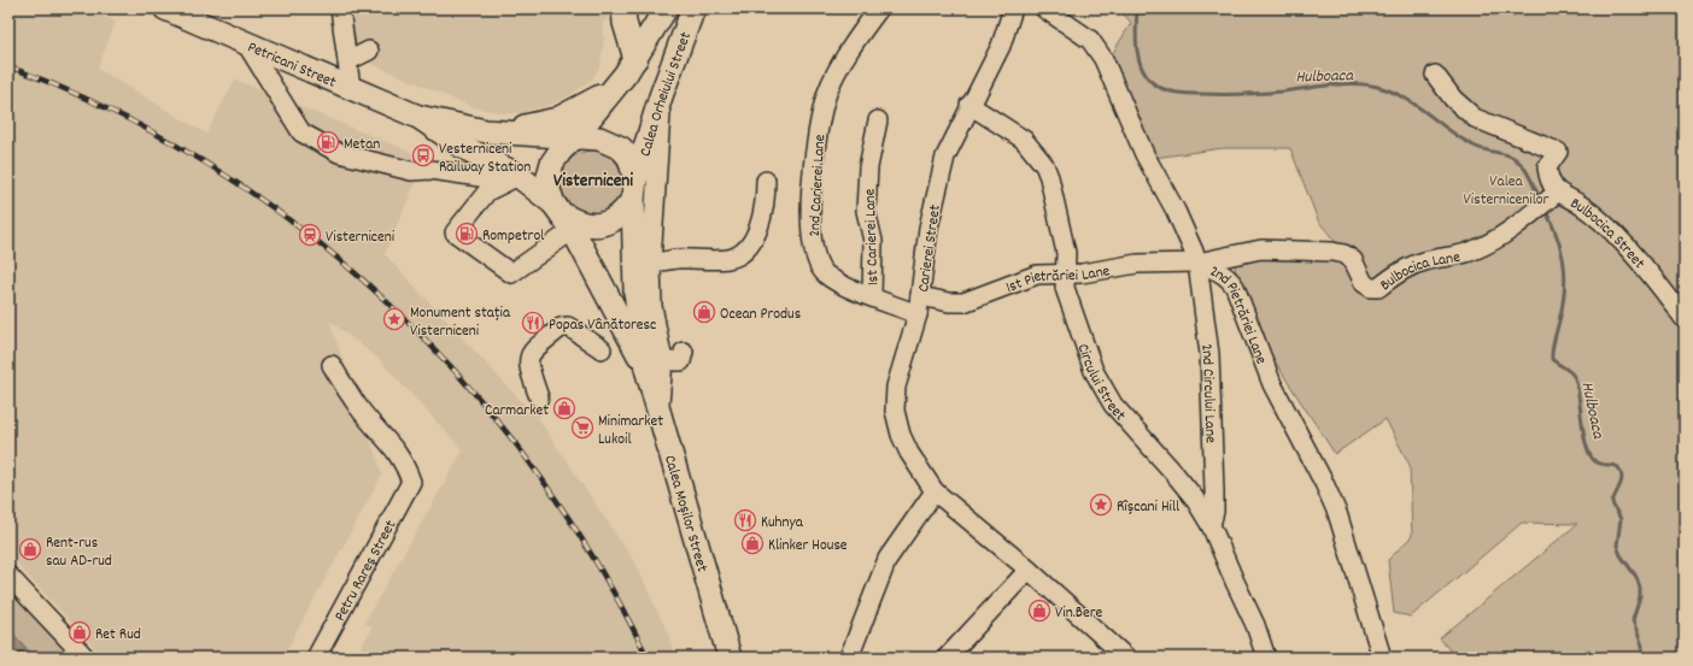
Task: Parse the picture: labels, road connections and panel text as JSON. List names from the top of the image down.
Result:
{
  "streets": {
    "main road": ["Petricani Street", "Calea Orheiului Street", "Calea Moșilor Street"],
    "street": [
      "2nd Carierei Lane",
      "Bulbocica Street",
      "1st Carierei Lane",
      "Carierei Street",
      "Bulbocica Lane",
      "1st Pietrăriei Lane",
      "2nd Pietrăriei Lane",
      "Circului Street",
      "2nd Circului Lane",
      "Petru Rareș Street"
    ]
  },
  "crossings": [
    ["Petricani Street", "Calea Orheiului Street"],
    ["2nd Carierei Lane", "1st Carierei Lane"],
    ["2nd Carierei Lane", "Carierei Street"],
    ["2nd Carierei Lane", "1st Pietrăriei Lane"],
    ["Bulbocica Street", "Bulbocica Lane"],
    ["Carierei Street", "1st Pietrăriei Lane"],
    ["Carierei Street", "Circului Street"],
    ["Bulbocica Lane", "1st Pietrăriei Lane"],
    ["Bulbocica Lane", "2nd Pietrăriei Lane"],
    ["Bulbocica Lane", "2nd Circului Lane"],
    ["1st Pietrăriei Lane", "2nd Pietrăriei Lane"],
    ["1st Pietrăriei Lane", "Circului Street"],
    ["1st Pietrăriei Lane", "2nd Circului Lane"],
    ["2nd Pietrăriei Lane", "2nd Circului Lane"],
    ["Circului Street", "2nd Circului Lane"]
  ],
  "districts": ["Visterniceni"],
  "water": ["Hulboaca"],
  "parks": ["Valea Visternicenilor"],
  "places": {
    "fuel station": ["Metan", "Rompetrol"],
    "bus stop": ["Vesterniceni Railway Station"],
    "station": ["Visterniceni"],
    "shop": [
      "Ocean Produs",
      "Carmarket",
      "Klinker House",
      "Rent-rus sau AD-rud",
      "Vin.Bere",
      "Ret Rud"
    ],
    "place": ["Monument stația Visterniceni", "Rîșcani Hill"],
    "restaurant": ["Popas Vânătoresc", "Kuhnya"],
    "supermarket": ["Minimarket Lukoil"]
  }
}
